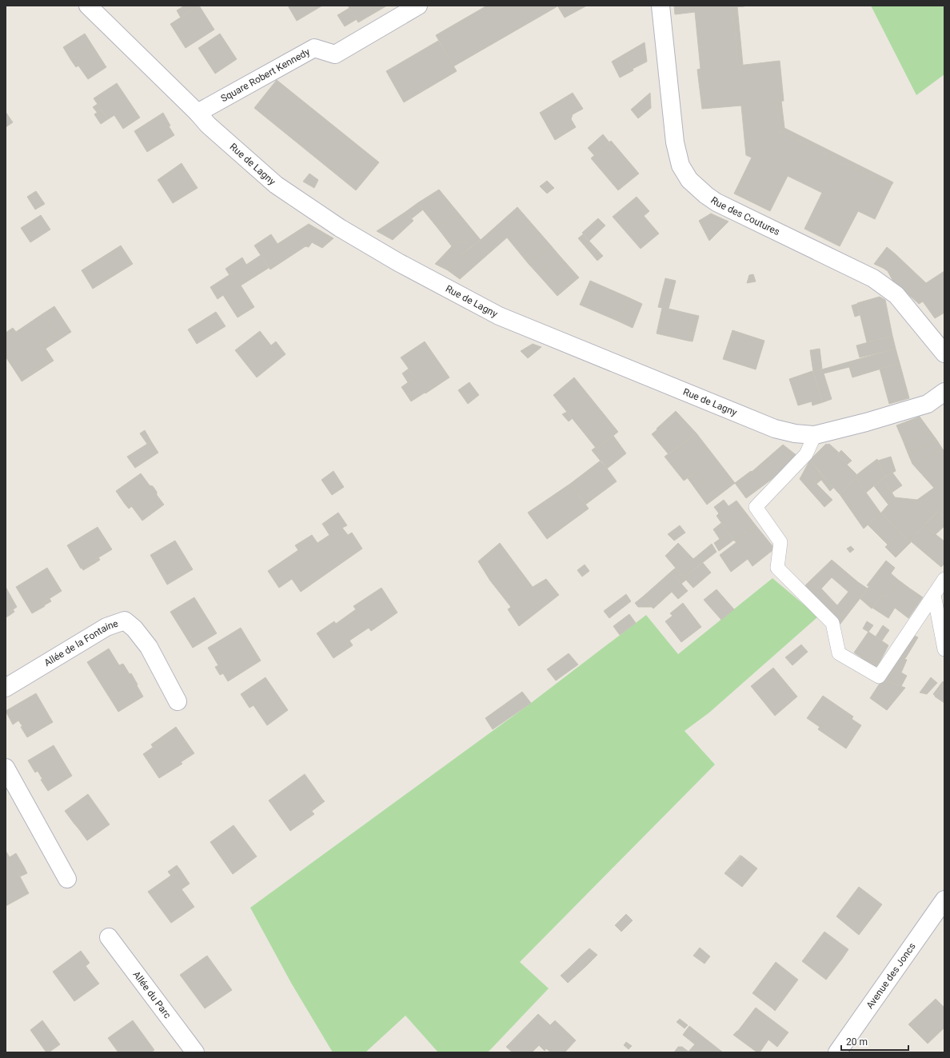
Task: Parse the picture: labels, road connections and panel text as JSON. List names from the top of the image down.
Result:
{
  "streets": {
    "street": [
      "Square Robert Kennedy",
      "Rue de Lagny",
      "Rue des Coutures",
      "Allée de la Fontaine",
      "Avenue des Joncs",
      "Allée du Parc"
    ]
  },
  "crossings": [
    ["Square Robert Kennedy", "Rue de Lagny"]
  ],
  "scale_bar": "20 m"
}
